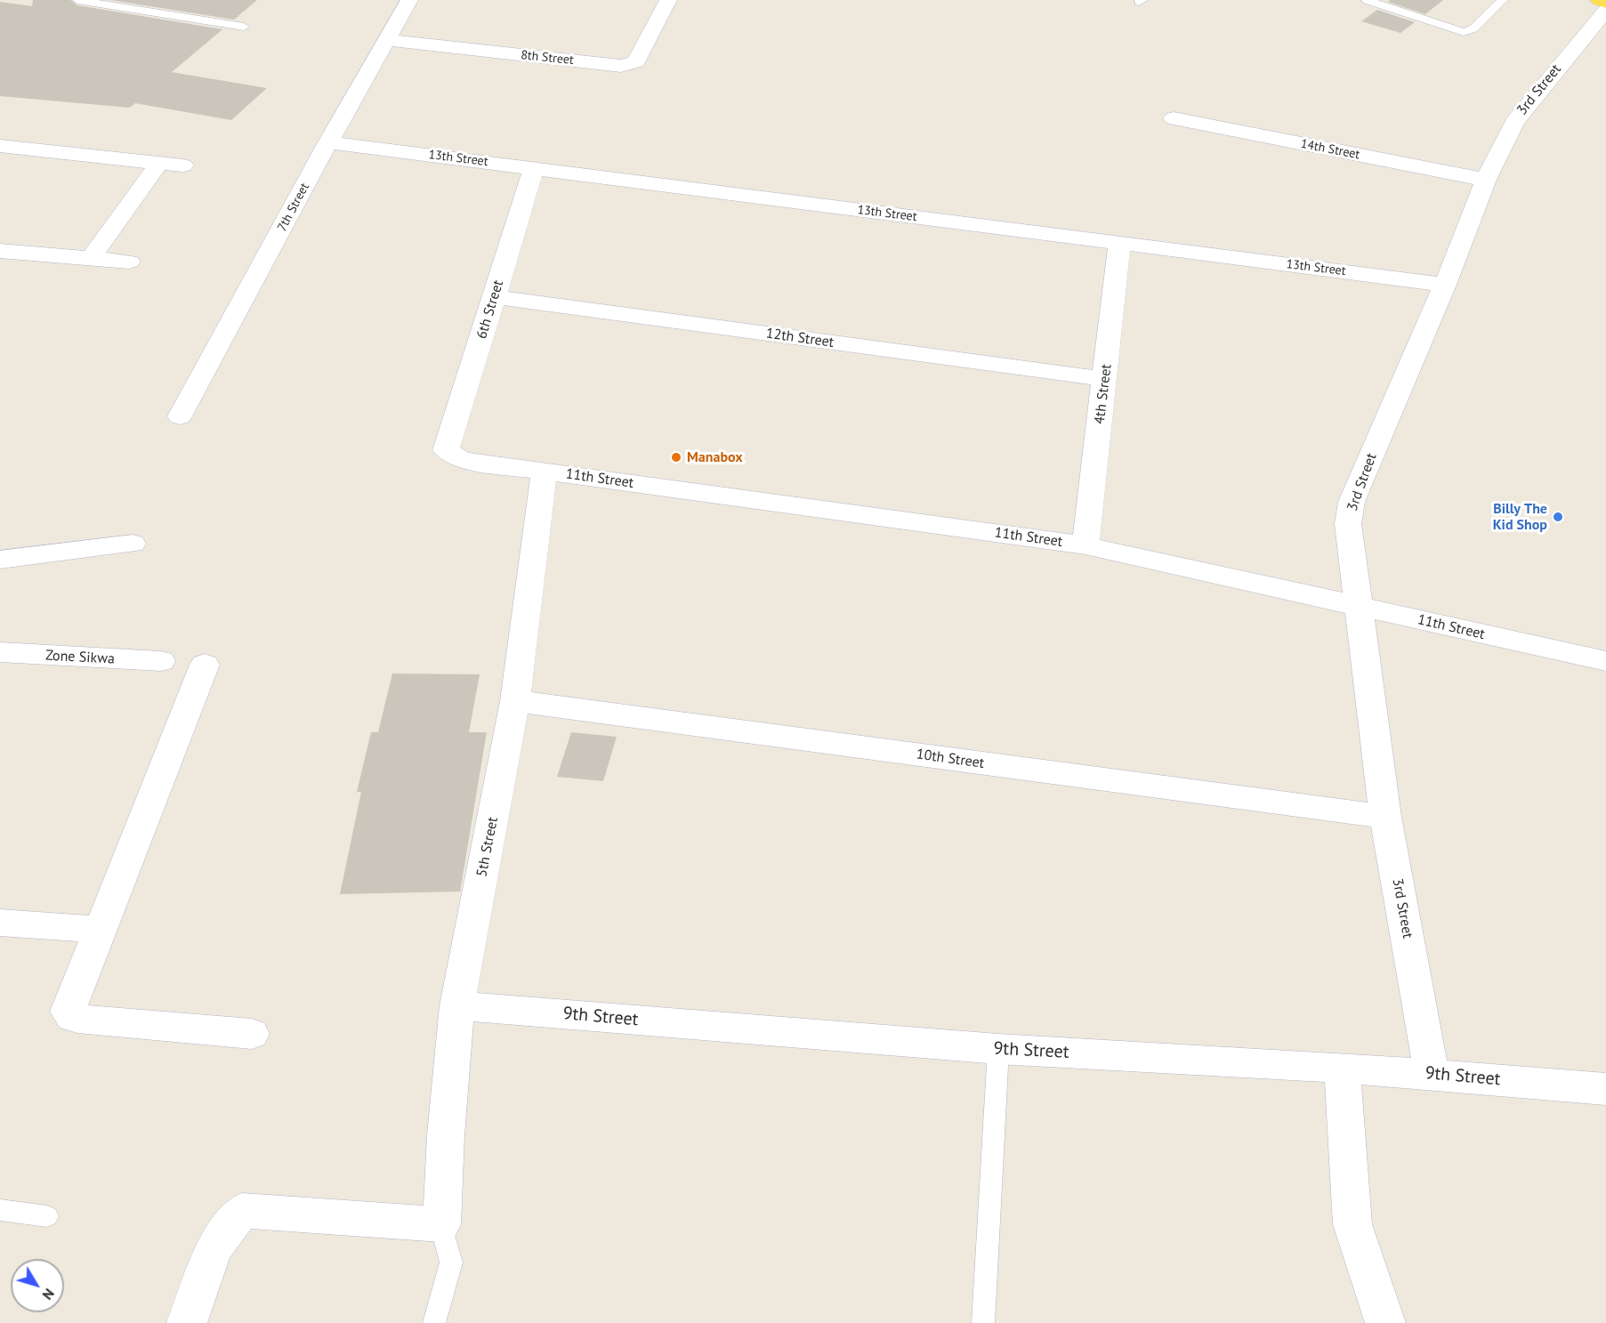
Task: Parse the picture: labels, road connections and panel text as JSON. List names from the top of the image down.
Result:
{
  "streets": {
    "street": [
      "8th Street",
      "3rd Street",
      "14th Street",
      "13th Street",
      "7th Street",
      "6th Street",
      "12th Street",
      "4th Street",
      "11th Street",
      "Zone Sikwa",
      "10th Street",
      "5th Street",
      "9th Street"
    ]
  },
  "crossings": [
    ["8th Street", "7th Street"],
    ["3rd Street", "14th Street"],
    ["3rd Street", "13th Street"],
    ["3rd Street", "11th Street"],
    ["3rd Street", "10th Street"],
    ["3rd Street", "9th Street"],
    ["13th Street", "7th Street"],
    ["13th Street", "6th Street"],
    ["13th Street", "4th Street"],
    ["6th Street", "12th Street"],
    ["6th Street", "11th Street"],
    ["12th Street", "4th Street"],
    ["4th Street", "11th Street"],
    ["11th Street", "5th Street"],
    ["10th Street", "5th Street"],
    ["5th Street", "9th Street"]
  ],
  "places": ["Manabox", "Billy The Kid Shop"],
  "north": "bottom right"
}
